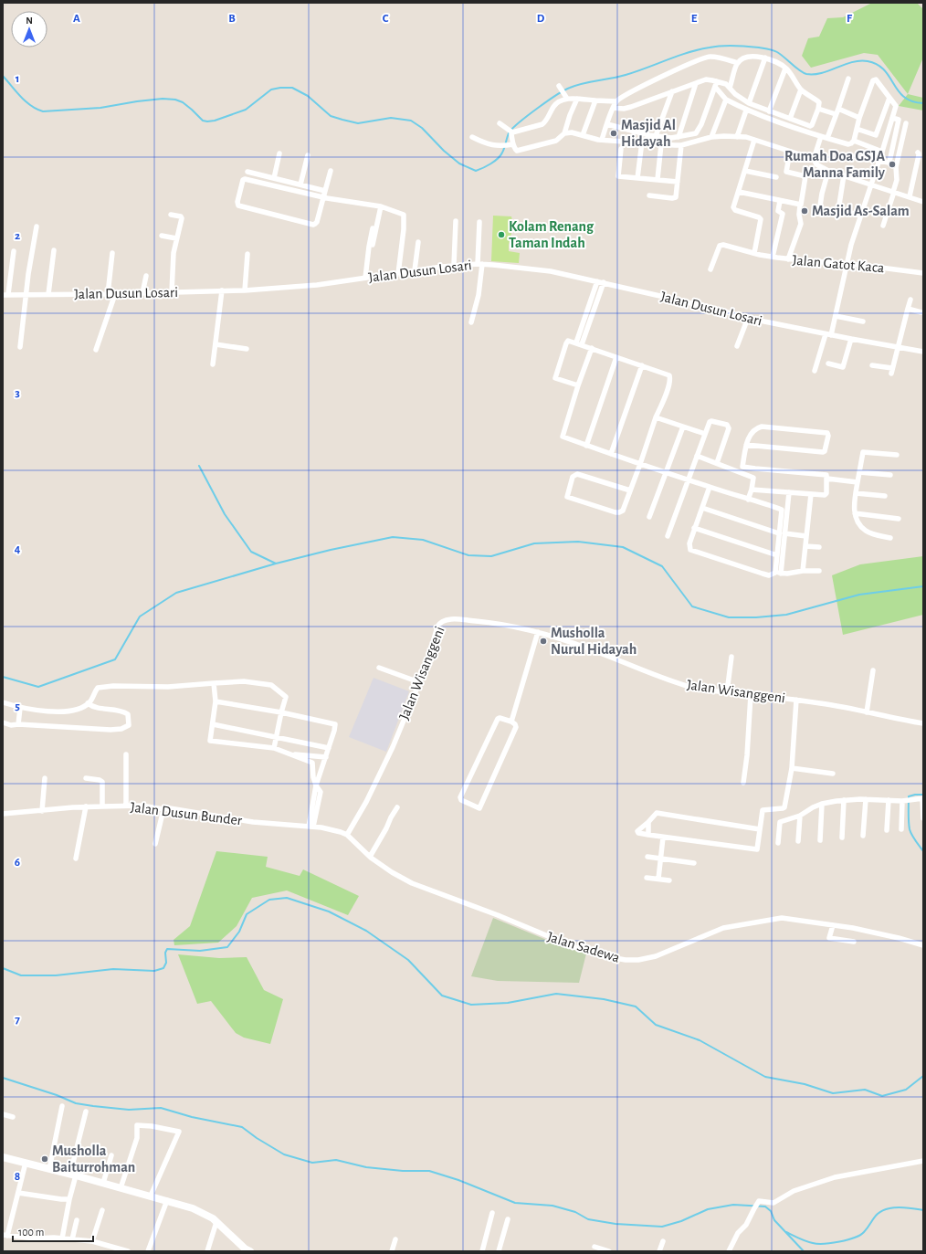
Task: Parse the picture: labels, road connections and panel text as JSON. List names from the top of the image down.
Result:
{
  "streets": {
    "street": [
      "Jalan Gatot Kaca",
      "Jalan Dusun Losari",
      "Jalan Wisanggeni",
      "Jalan Dusun Bunder",
      "Jalan Sadewa"
    ]
  },
  "crossings": [
    ["Jalan Wisanggeni", "Jalan Dusun Bunder"],
    ["Jalan Wisanggeni", "Jalan Sadewa"],
    ["Jalan Dusun Bunder", "Jalan Sadewa"]
  ],
  "places": [
    "Masjid Al Hidayah",
    "Rumah Doa GSJA Manna Family",
    "Masjid As-Salam",
    "Kolam Renang Taman Indah",
    "Musholla Nurul Hidayah",
    "Musholla Baiturrohman"
  ],
  "scale_bar": "100 m",
  "north": "top",
  "grid": {
    "columns": [
      "A",
      "B",
      "C",
      "D",
      "E",
      "F"
    ],
    "rows": [
      "1",
      "2",
      "3",
      "4",
      "5",
      "6",
      "7",
      "8"
    ]
  }
}
